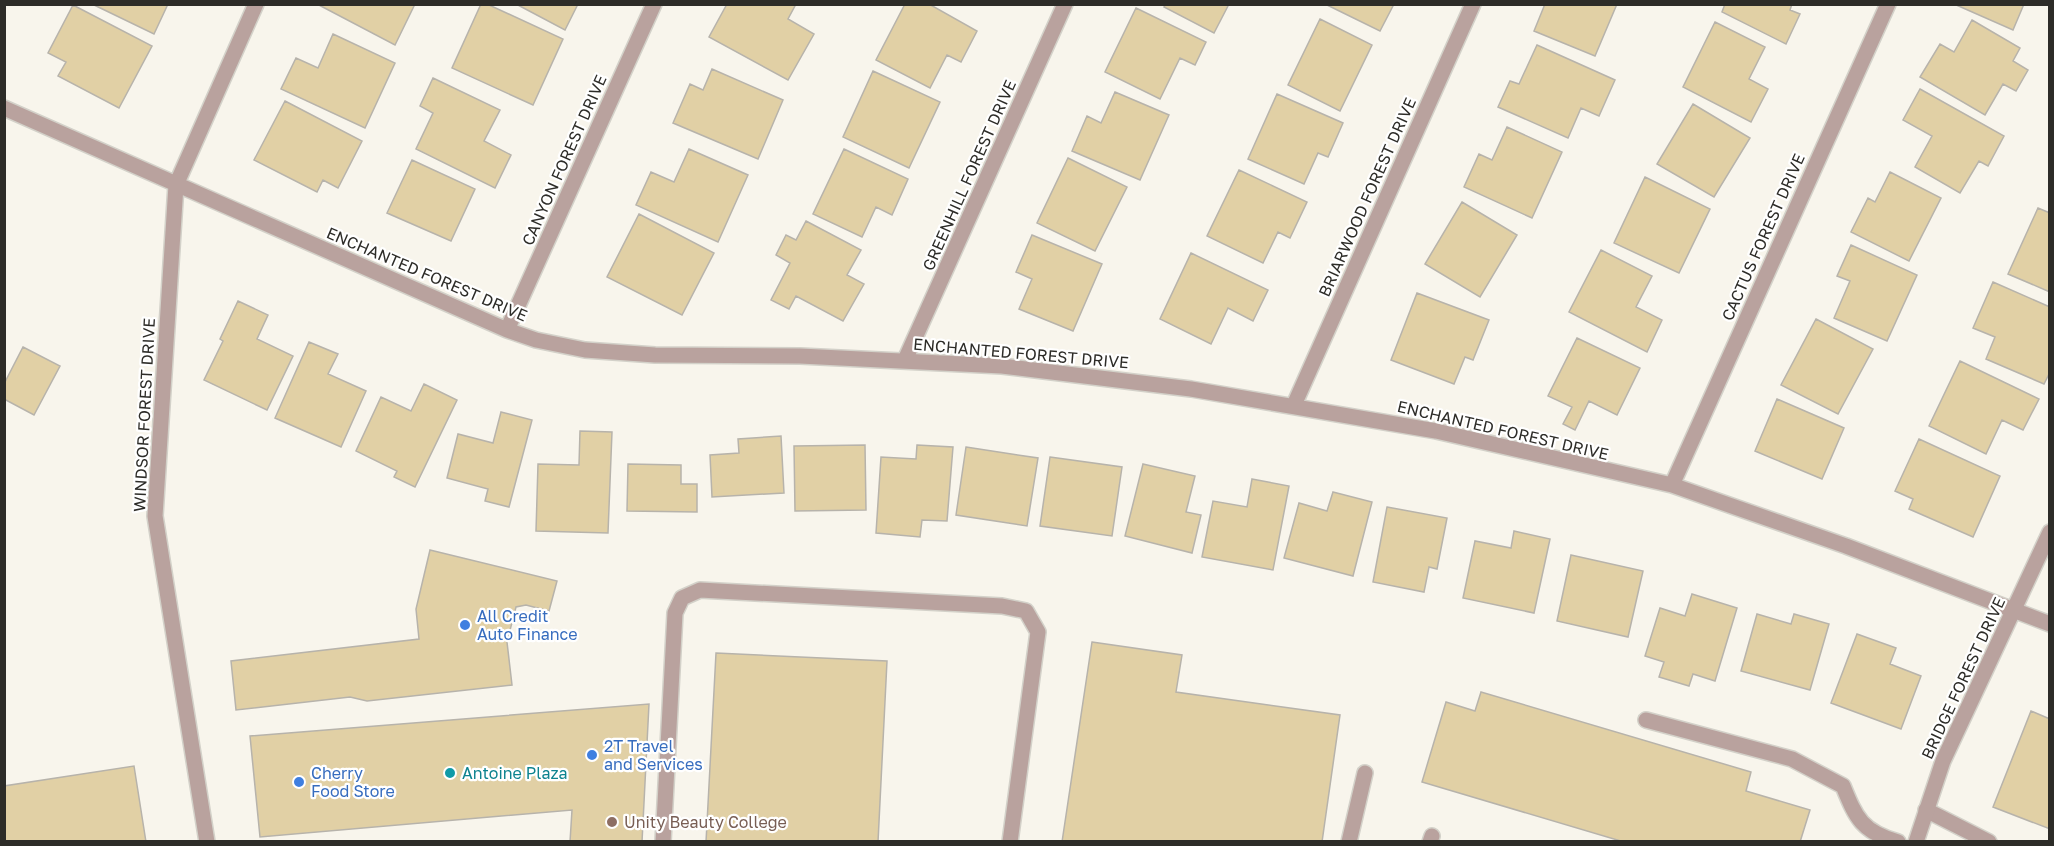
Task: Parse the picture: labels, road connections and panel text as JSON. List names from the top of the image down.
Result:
{
  "streets": {
    "street": [
      "CANYON FOREST DRIVE",
      "GREENHILL FOREST DRIVE",
      "BRIARWOOD FOREST DRIVE",
      "CACTUS FOREST DRIVE",
      "ENCHANTED FOREST DRIVE",
      "WINDSOR FOREST DRIVE",
      "BRIDGE FOREST DRIVE"
    ]
  },
  "crossings": [
    ["CANYON FOREST DRIVE", "ENCHANTED FOREST DRIVE"],
    ["GREENHILL FOREST DRIVE", "ENCHANTED FOREST DRIVE"],
    ["BRIARWOOD FOREST DRIVE", "ENCHANTED FOREST DRIVE"],
    ["CACTUS FOREST DRIVE", "ENCHANTED FOREST DRIVE"],
    ["ENCHANTED FOREST DRIVE", "WINDSOR FOREST DRIVE"],
    ["ENCHANTED FOREST DRIVE", "BRIDGE FOREST DRIVE"]
  ],
  "places": [
    "All Credit Auto Finance",
    "2T Travel and Services",
    "Antoine Plaza",
    "Cherry Food Store",
    "Unity Beauty College"
  ]
}
